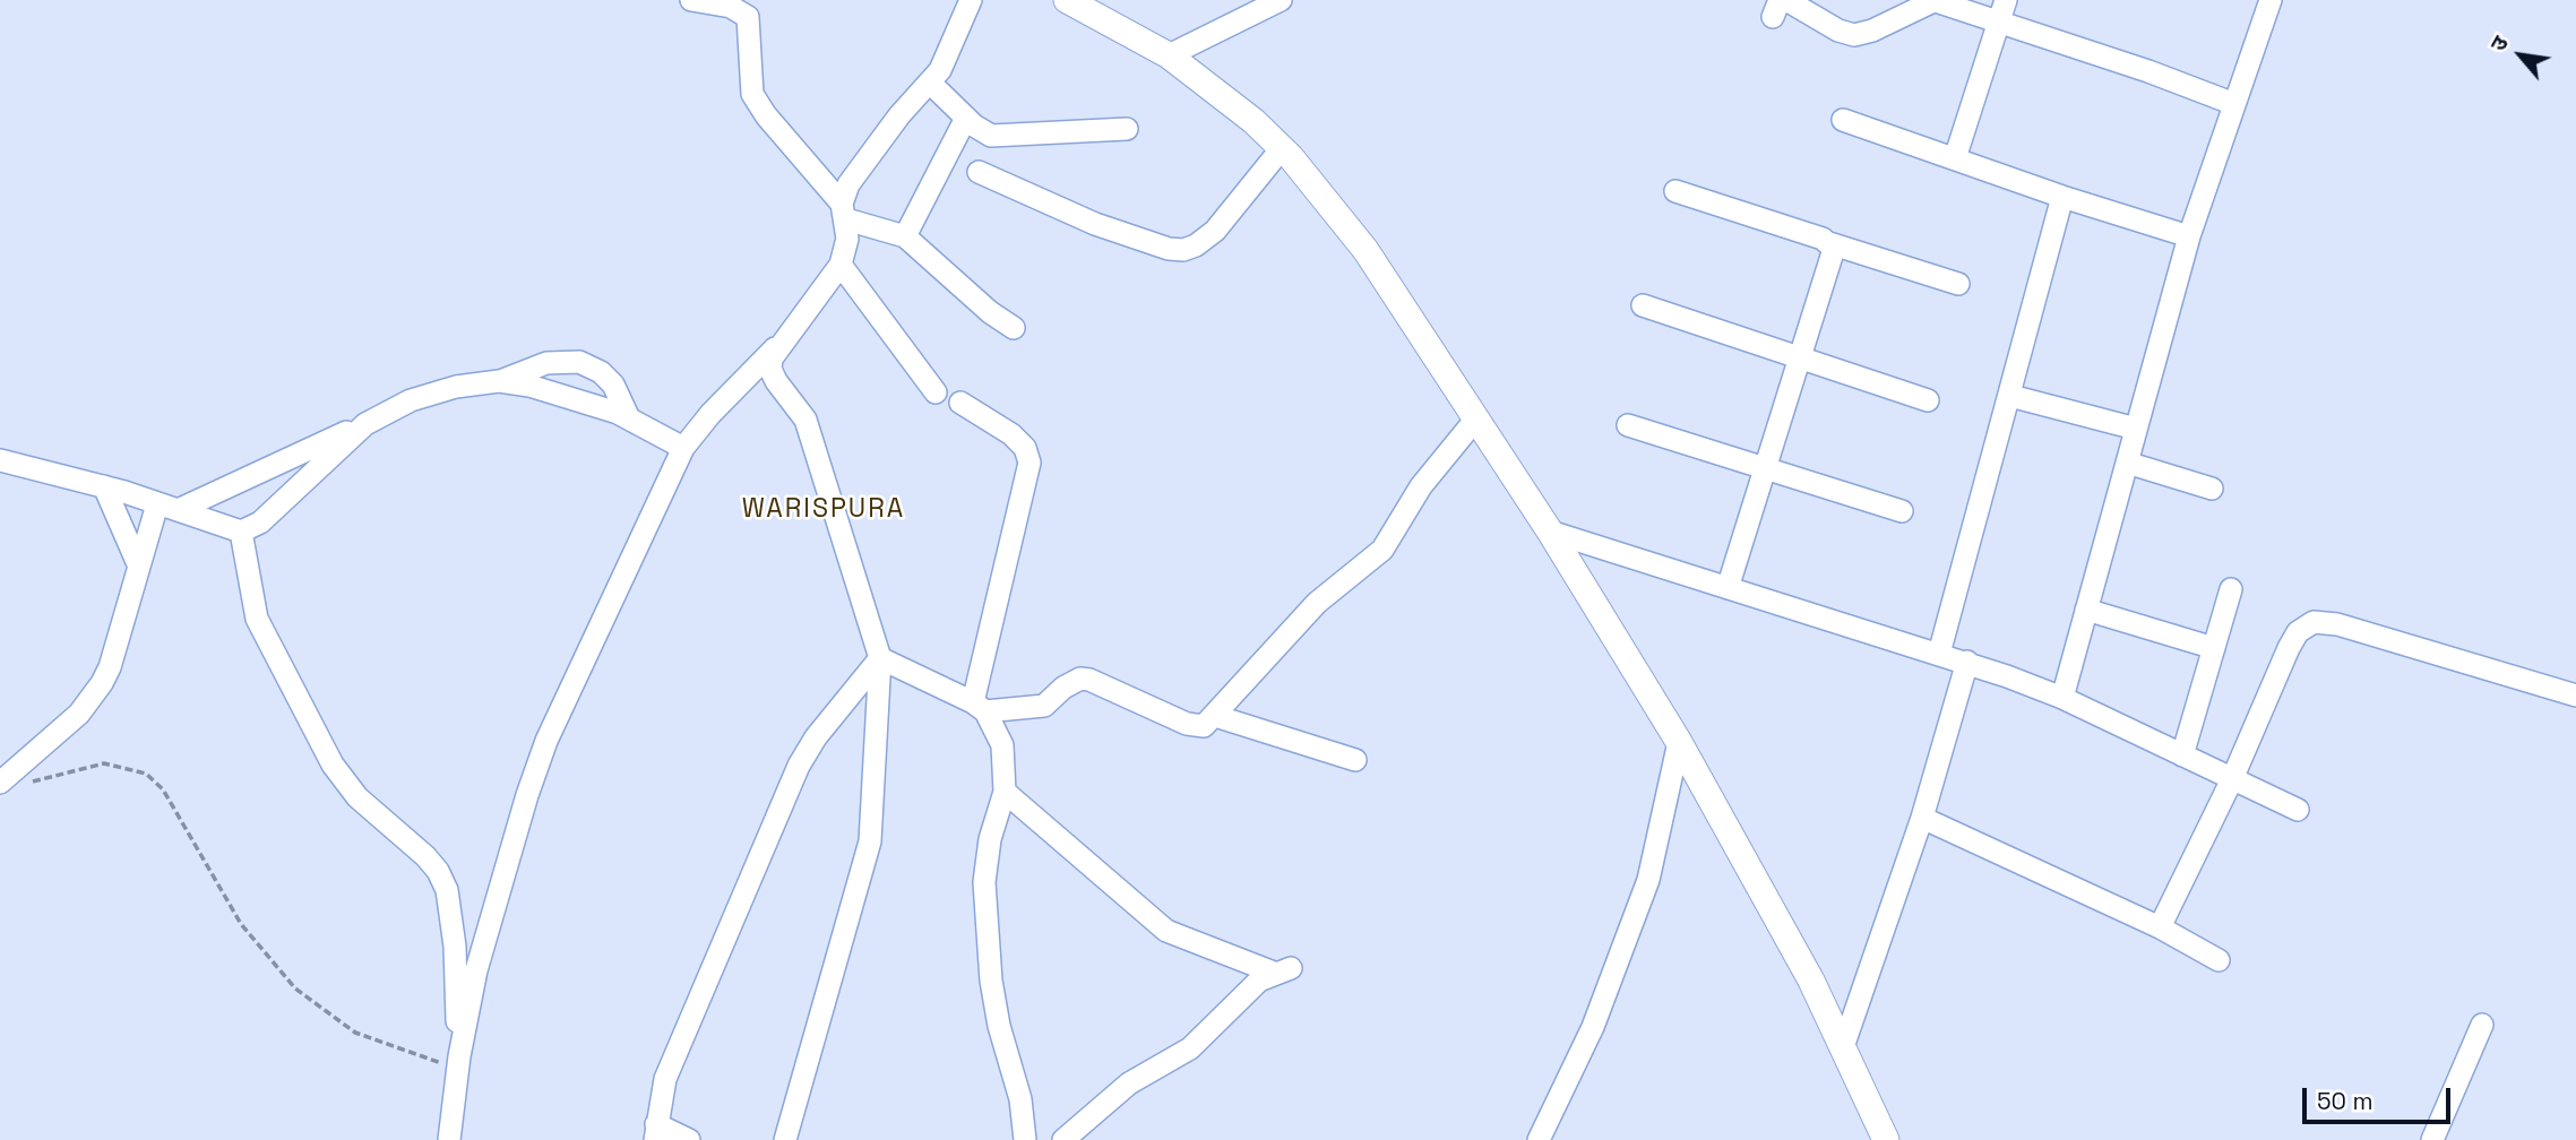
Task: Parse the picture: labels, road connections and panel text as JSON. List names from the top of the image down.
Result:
{
  "districts": ["WARISPURA"],
  "scale_bar": "50 m",
  "north": "top left"
}
